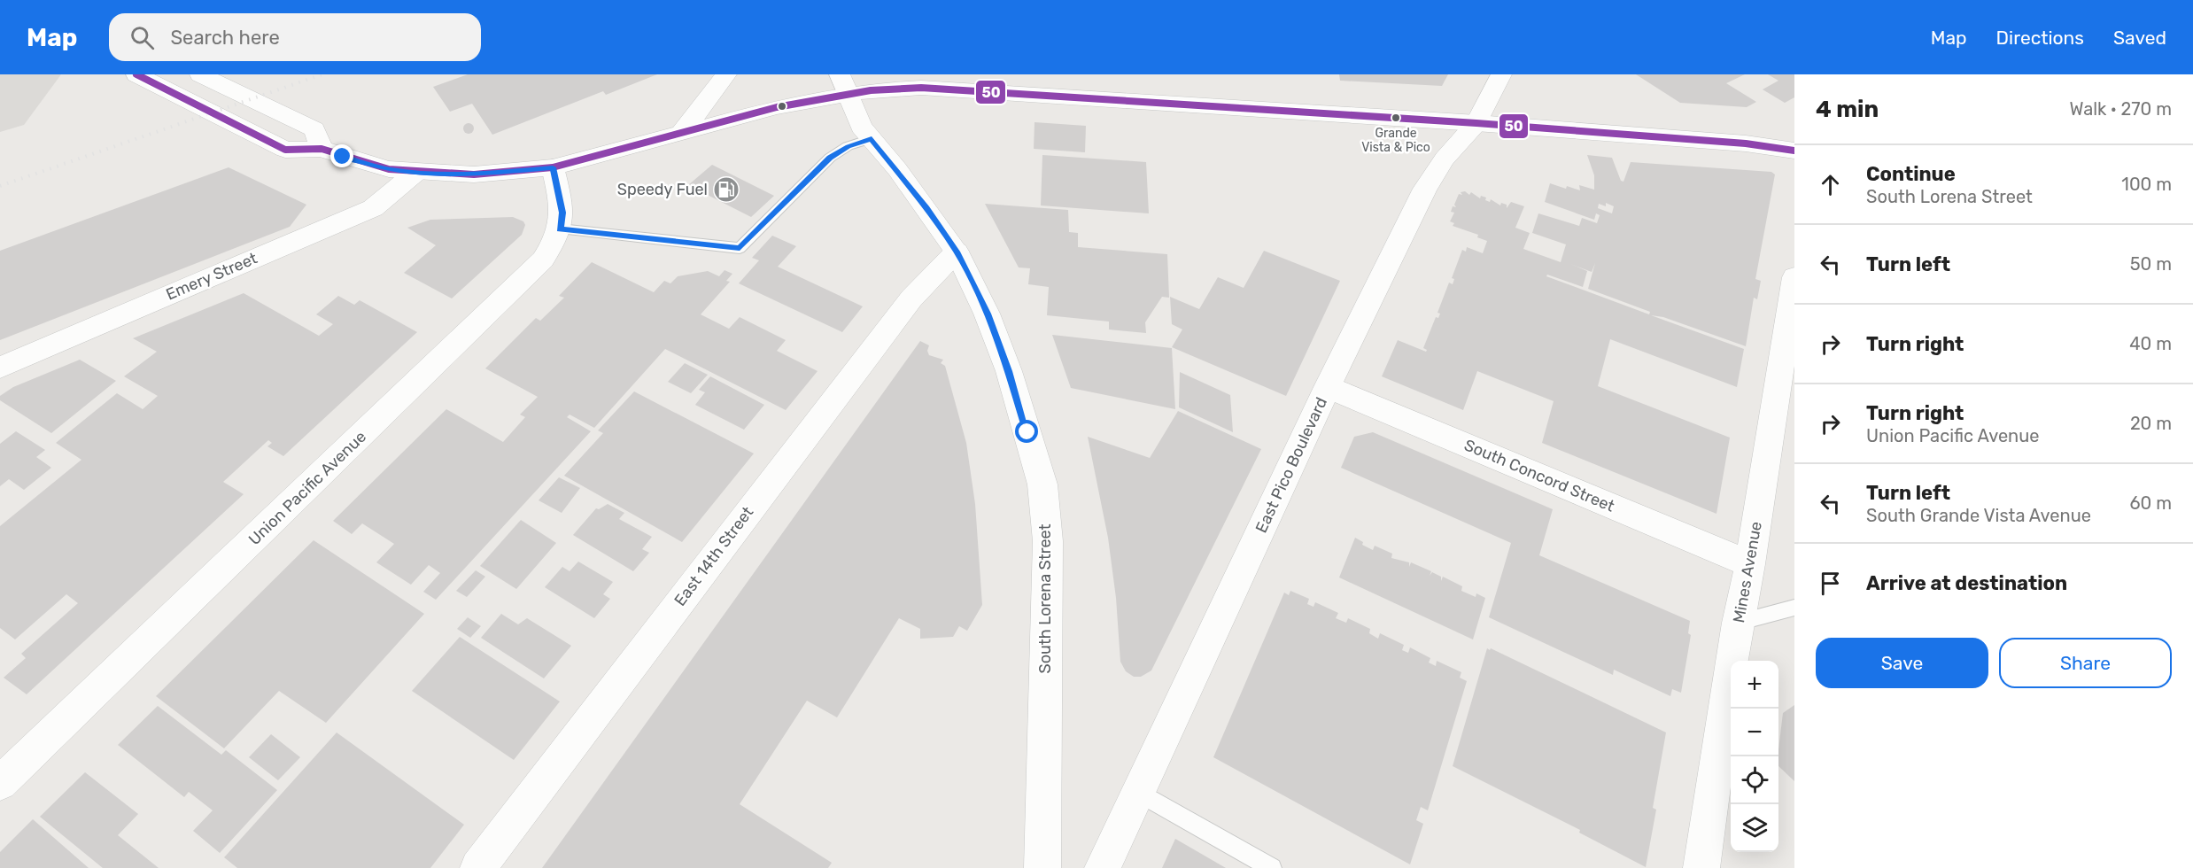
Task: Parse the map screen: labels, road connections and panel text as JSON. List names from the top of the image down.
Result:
{
  "streets": {
    "street": [
      "Emery Street",
      "East Pico Boulevard",
      "South Concord Street",
      "Union Pacific Avenue",
      "East 14th Street",
      "Mines Avenue",
      "South Lorena Street"
    ]
  },
  "crossings": [
    ["East Pico Boulevard", "South Concord Street"],
    ["South Concord Street", "Mines Avenue"],
    ["East 14th Street", "South Lorena Street"]
  ],
  "places": {
    "other": ["Grande Vista & Pico"],
    "fuel station": ["Speedy Fuel"]
  },
  "lines": ["transit line 50"],
  "page": {
    "header": "Map",
    "search": "Search here",
    "nav": ["Map", "Directions", "Saved"],
    "heading": ["4 min", "Walk · 270 m"],
    "list": [
      ["Continue", "South Lorena Street", "100 m"],
      ["Turn left", "50 m"],
      ["Turn right", "40 m"],
      ["Turn right", "Union Pacific Avenue", "20 m"],
      ["Turn left", "South Grande Vista Avenue", "60 m"],
      "Arrive at destination"
    ],
    "buttons": ["Save", "Share"],
    "map_buttons": ["+", "−"]
  }
}
